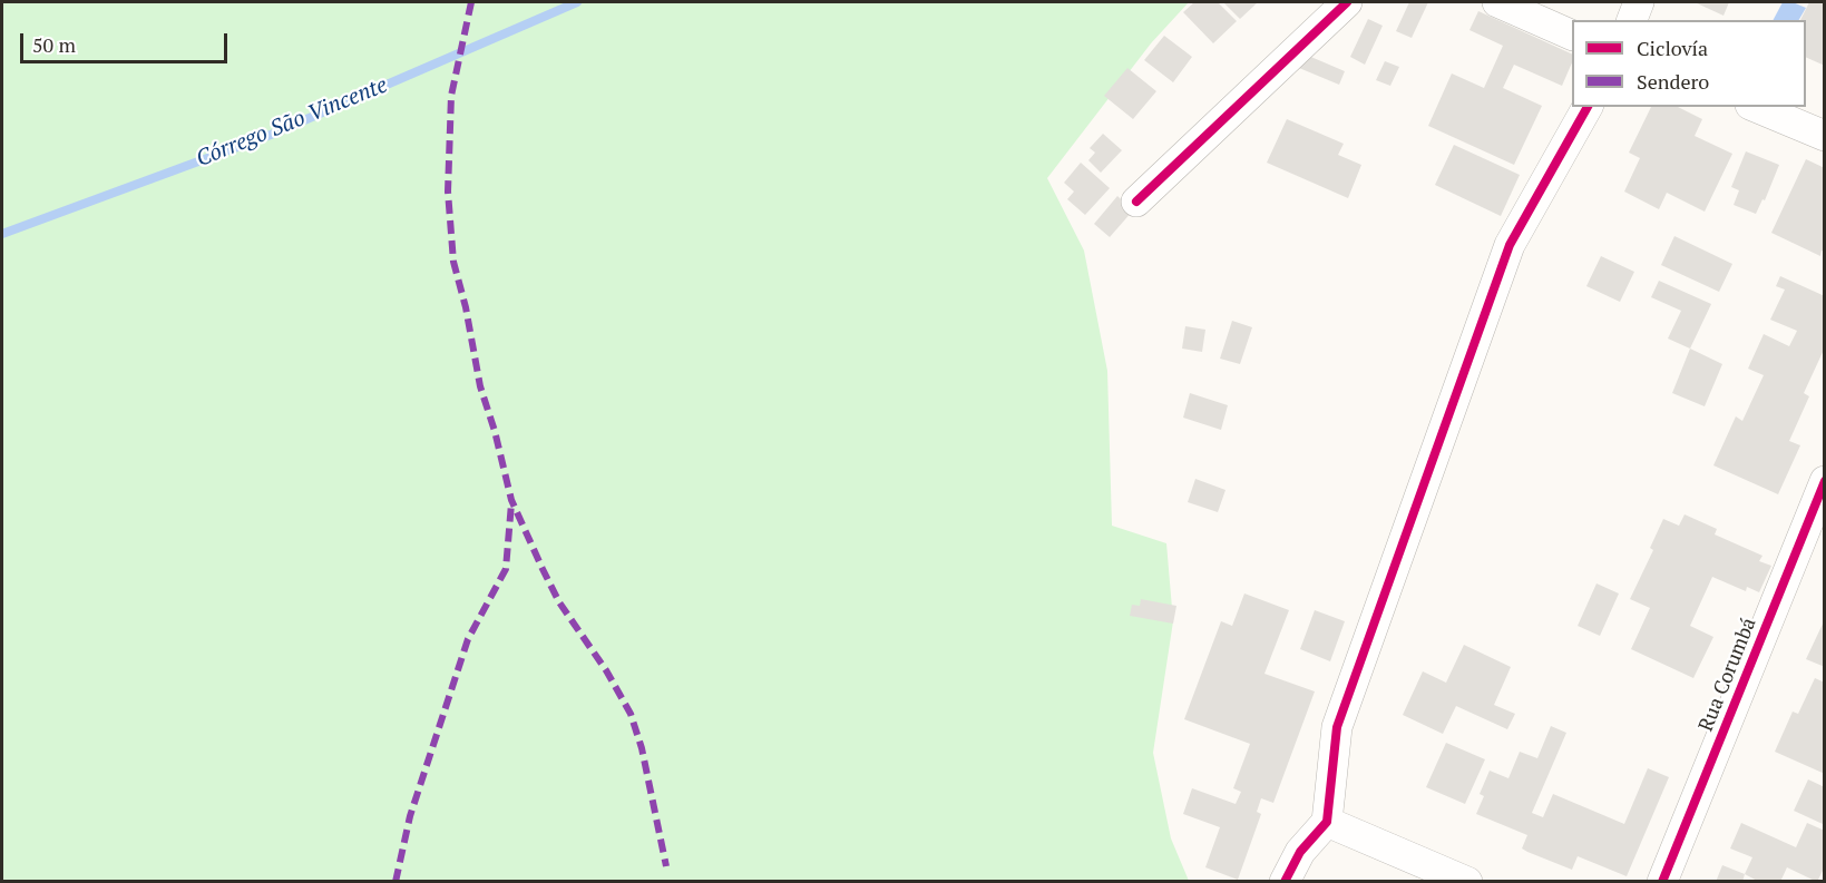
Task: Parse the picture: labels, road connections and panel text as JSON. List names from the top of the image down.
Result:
{
  "streets": {
    "street": ["Rua Corumbá"]
  },
  "water": ["Córrego São Vincente"],
  "legend": ["Ciclovía", "Sendero"],
  "scale_bar": "50 m"
}
